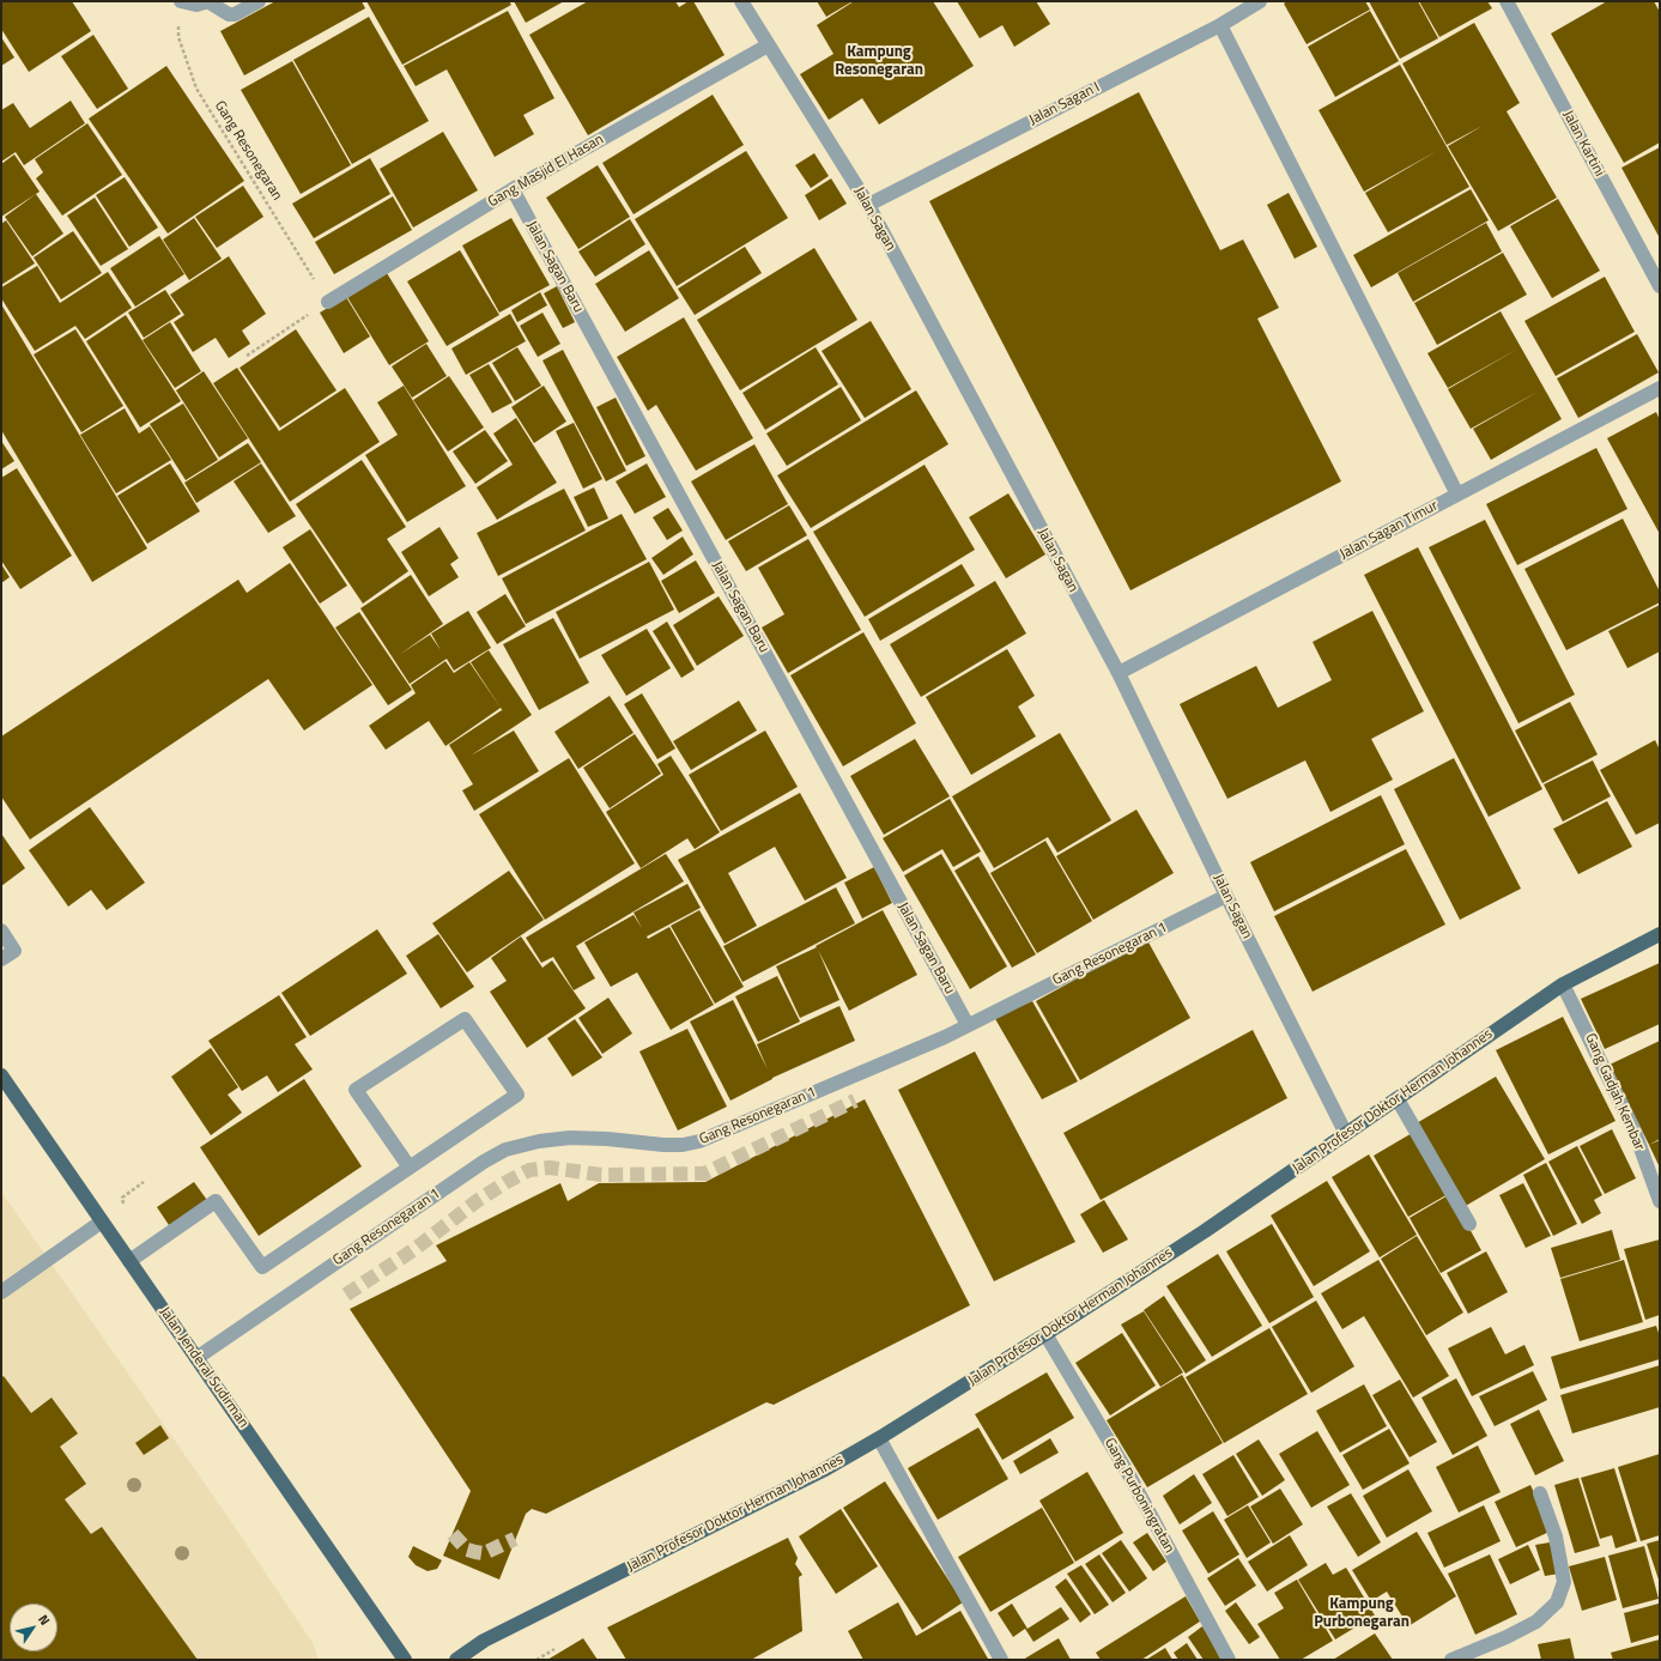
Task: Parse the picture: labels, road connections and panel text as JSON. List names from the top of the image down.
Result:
{
  "streets": {
    "main road": ["Jalan Profesor Doktor Herman Johannes", "Jalan Jenderal Sudirman"],
    "street": [
      "Jalan Sagan I",
      "Jalan Kartini",
      "Gang Masjid El Hasan",
      "Jalan Sagan",
      "Jalan Sagan Baru",
      "Jalan Sagan Timur",
      "Gang Resonegaran 1",
      "Gang Gadjah Kembar",
      "Gang Purboningratan"
    ],
    "path": ["Gang Resonegaran"]
  },
  "crossings": [
    ["Jalan Sagan I", "Jalan Sagan"],
    ["Gang Resonegaran", "Gang Masjid El Hasan"],
    ["Gang Masjid El Hasan", "Jalan Sagan"],
    ["Gang Masjid El Hasan", "Jalan Sagan Baru"],
    ["Jalan Sagan", "Jalan Sagan Timur"],
    ["Jalan Sagan", "Gang Resonegaran 1"],
    ["Jalan Sagan", "Jalan Profesor Doktor Herman Johannes"],
    ["Jalan Sagan Baru", "Gang Resonegaran 1"],
    ["Gang Resonegaran 1", "Jalan Jenderal Sudirman"],
    ["Gang Gadjah Kembar", "Jalan Profesor Doktor Herman Johannes"],
    ["Jalan Profesor Doktor Herman Johannes", "Gang Purboningratan"]
  ],
  "districts": ["Kampung Resonegaran", "Kampung Purbonegaran"],
  "north": "top right"
}
